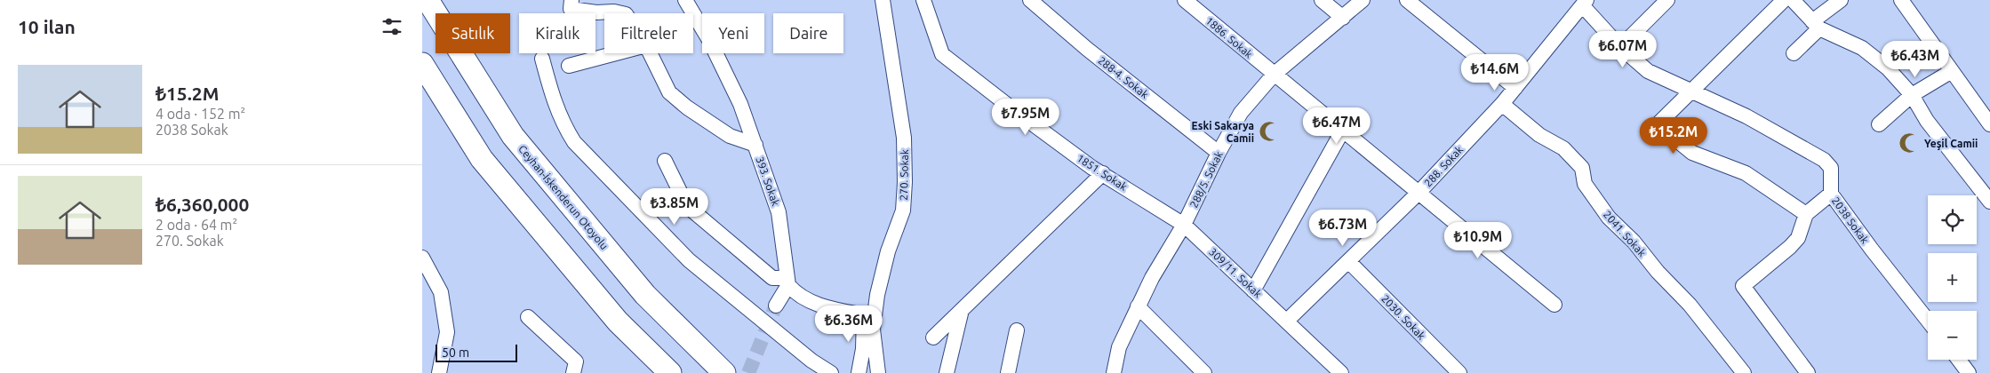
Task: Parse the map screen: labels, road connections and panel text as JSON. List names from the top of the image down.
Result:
{
  "streets": {
    "highway": ["Ceyhan-İskenderun Otoyolu"],
    "street": [
      "1886. Sokak",
      "288-4. Sokak",
      "288. Sokak",
      "1851. Sokak",
      "270. Sokak",
      "288/5. Sokak",
      "393. Sokak",
      "2038 Sokak",
      "2041. Sokak",
      "309/11. Sokak",
      "2030. Sokak"
    ]
  },
  "crossings": [
    ["1886. Sokak", "288. Sokak"],
    ["1886. Sokak", "288/5. Sokak"],
    ["288-4. Sokak", "288/5. Sokak"],
    ["288. Sokak", "2038 Sokak"],
    ["288. Sokak", "2041. Sokak"],
    ["288. Sokak", "309/11. Sokak"],
    ["288. Sokak", "2030. Sokak"],
    ["1851. Sokak", "288/5. Sokak"],
    ["1851. Sokak", "309/11. Sokak"],
    ["288/5. Sokak", "309/11. Sokak"]
  ],
  "places": {
    "mosque": ["Eski Sakarya Camii", "Yeşil Camii"]
  },
  "scale_bar": "50 m",
  "page": {
    "heading": "10 ilan",
    "chip": [
      "Satılık",
      "Kiralık",
      "Filtreler",
      "Yeni",
      "Daire"
    ],
    "price": [
      "₺6.07M",
      "₺6.43M",
      "₺14.6M",
      "₺7.95M",
      "₺6.47M",
      "₺15.2M",
      "₺3.85M",
      "₺6.73M",
      "₺10.9M",
      "₺6.36M"
    ],
    "list": [
      {
        "name": "₺15.2M",
        "note": "4 oda · 152 m² · 2038 Sokak"
      },
      {
        "name": "₺6,360,000",
        "note": "2 oda · 64 m² · 270. Sokak"
      }
    ],
    "map_buttons": ["+", "−"],
    "scale": "50 m"
  }
}
